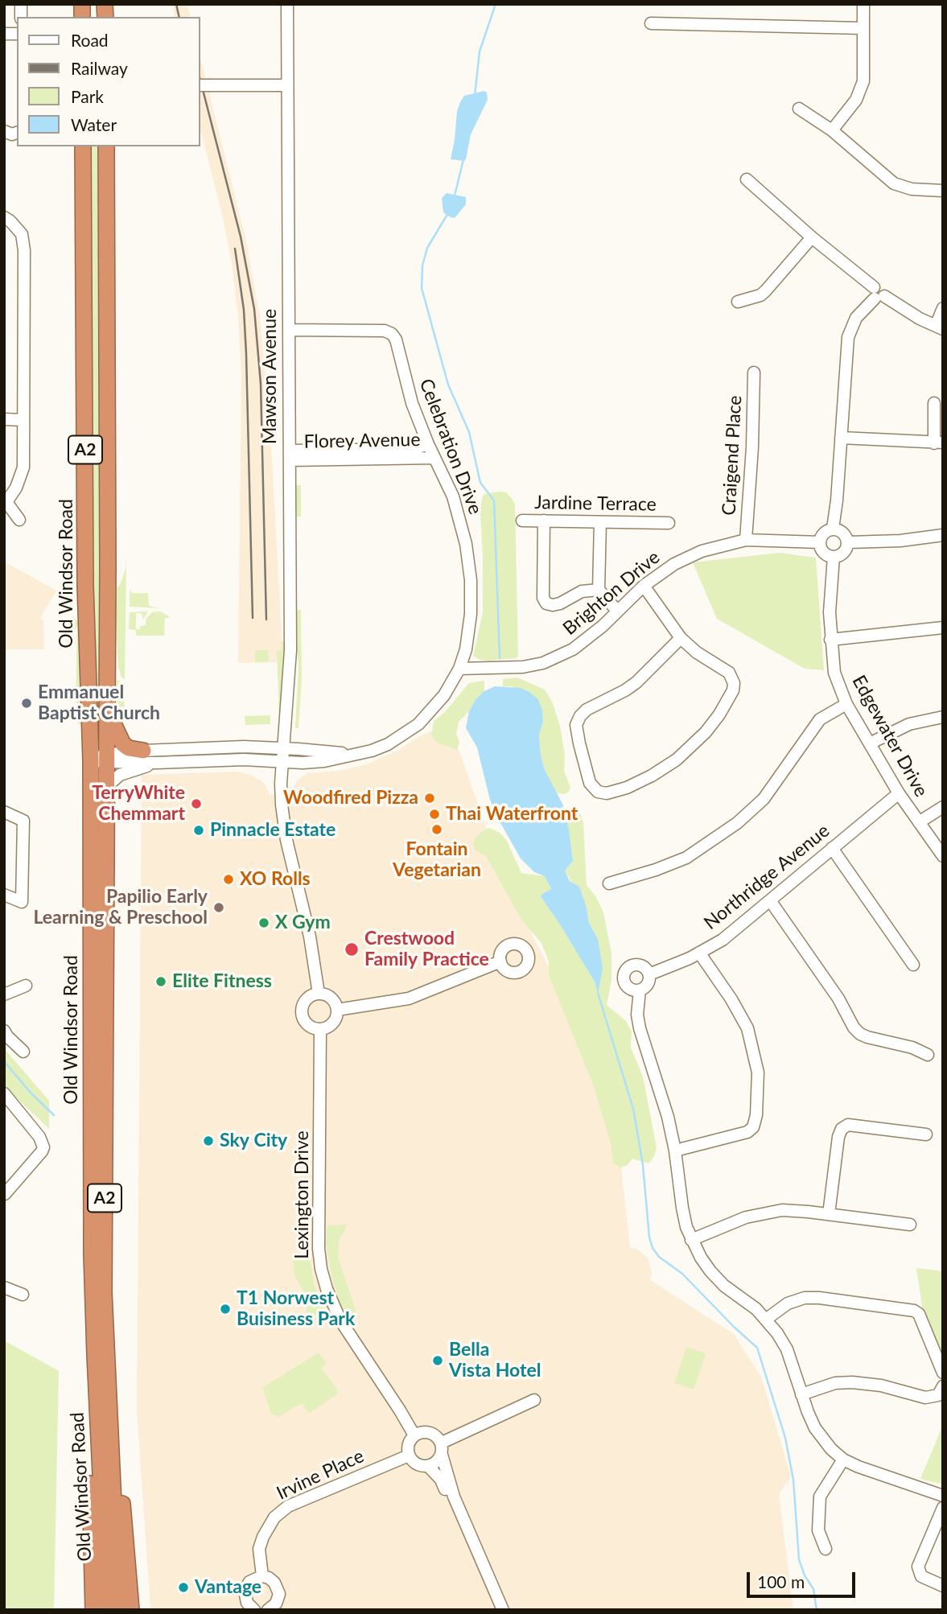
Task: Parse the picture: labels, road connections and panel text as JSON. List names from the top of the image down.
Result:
{
  "streets": {
    "highway": ["A2", "Old Windsor Road"],
    "street": [
      "Mawson Avenue",
      "Florey Avenue",
      "Celebration Drive",
      "Craigend Place",
      "Jardine Terrace",
      "Brighton Drive",
      "Edgewater Drive",
      "Northridge Avenue",
      "Lexington Drive",
      "Irvine Place"
    ]
  },
  "crossings": [
    ["Mawson Avenue", "Florey Avenue"],
    ["Mawson Avenue", "Celebration Drive"],
    ["Florey Avenue", "Celebration Drive"],
    ["Celebration Drive", "Old Windsor Road"],
    ["Celebration Drive", "Brighton Drive"],
    ["Craigend Place", "Brighton Drive"],
    ["Brighton Drive", "Edgewater Drive"],
    ["Edgewater Drive", "Northridge Avenue"],
    ["Lexington Drive", "Irvine Place"]
  ],
  "places": [
    "Emmanuel Baptist Church",
    "Woodfired Pizza",
    "TerryWhite Chemmart",
    "Thai Waterfront",
    "Fontain Vegetarian",
    "Pinnacle Estate",
    "XO Rolls",
    "Papilio Early Learning & Preschool",
    "X Gym",
    "Crestwood Family Practice",
    "Elite Fitness",
    "Sky City",
    "T1 Norwest Buisiness Park",
    "Bella Vista Hotel",
    "Vantage"
  ],
  "legend": [
    "Road",
    "Railway",
    "Park",
    "Water"
  ],
  "scale_bar": "100 m"
}
